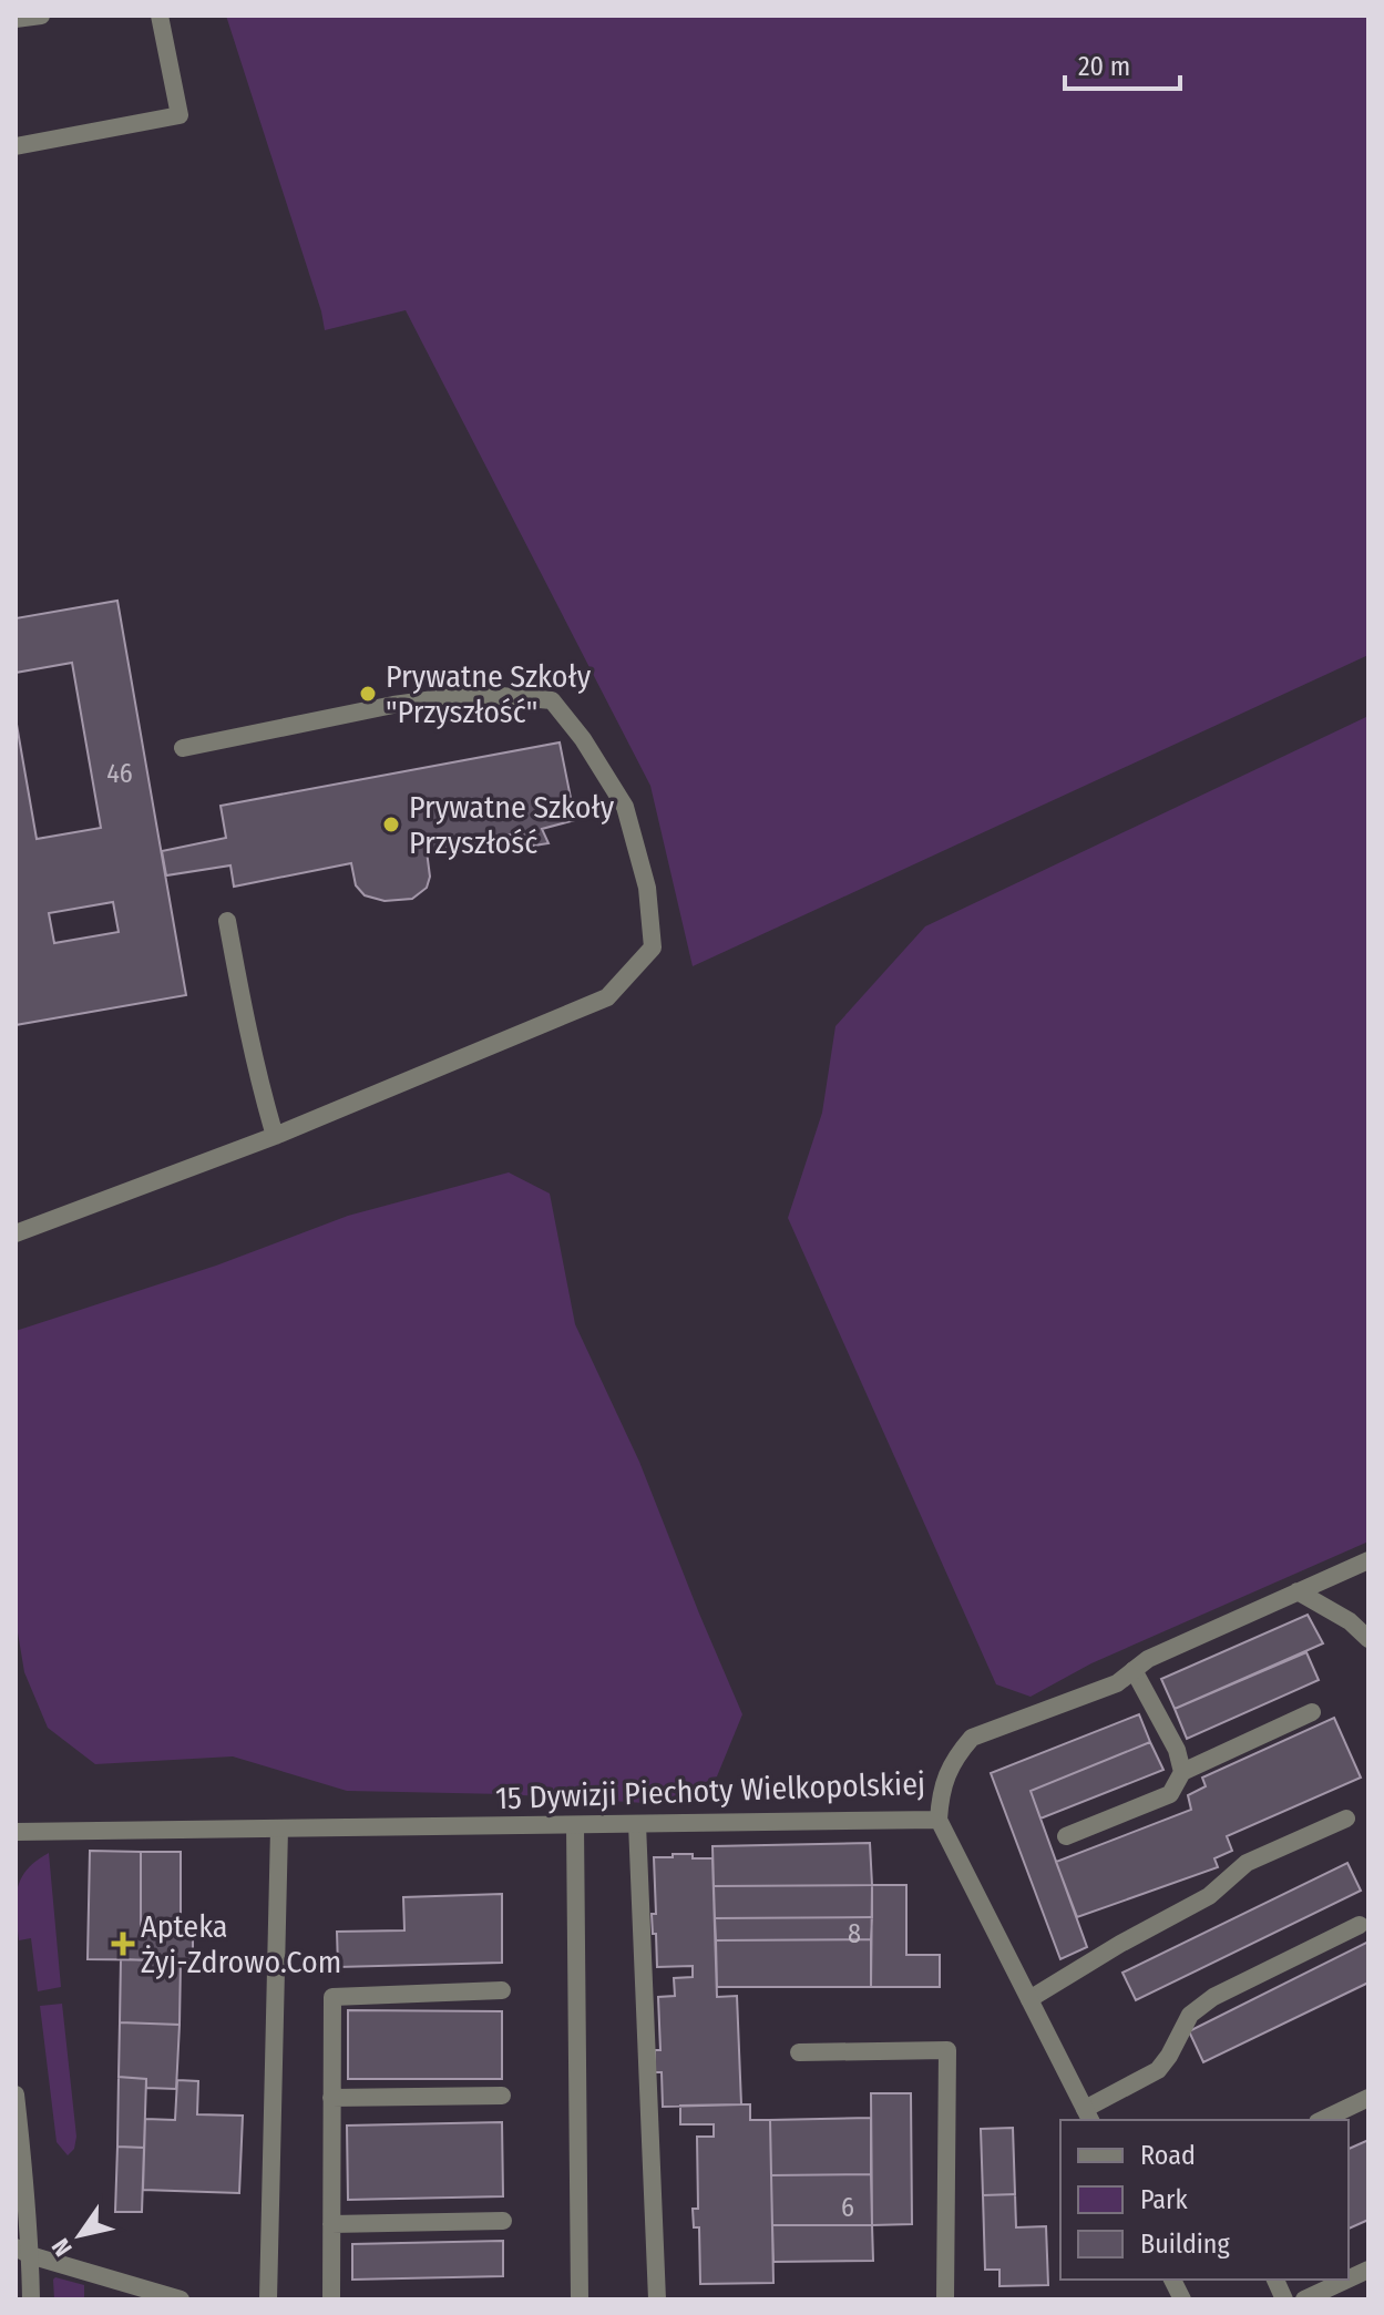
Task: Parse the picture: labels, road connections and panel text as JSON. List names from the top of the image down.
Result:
{
  "streets": {
    "street": ["15 Dywizji Piechoty Wielkopolskiej"]
  },
  "places": {
    "other": ["Prywatne Szkoły \"Przyszłość\"", "Prywatne Szkoły Przyszłość"],
    "health": ["Apteka Żyj-Zdrowo.Com"]
  },
  "house_numbers": ["46", "8", "6"],
  "legend": ["Road", "Park", "Building"],
  "scale_bar": "20 m",
  "north": "bottom left"
}
